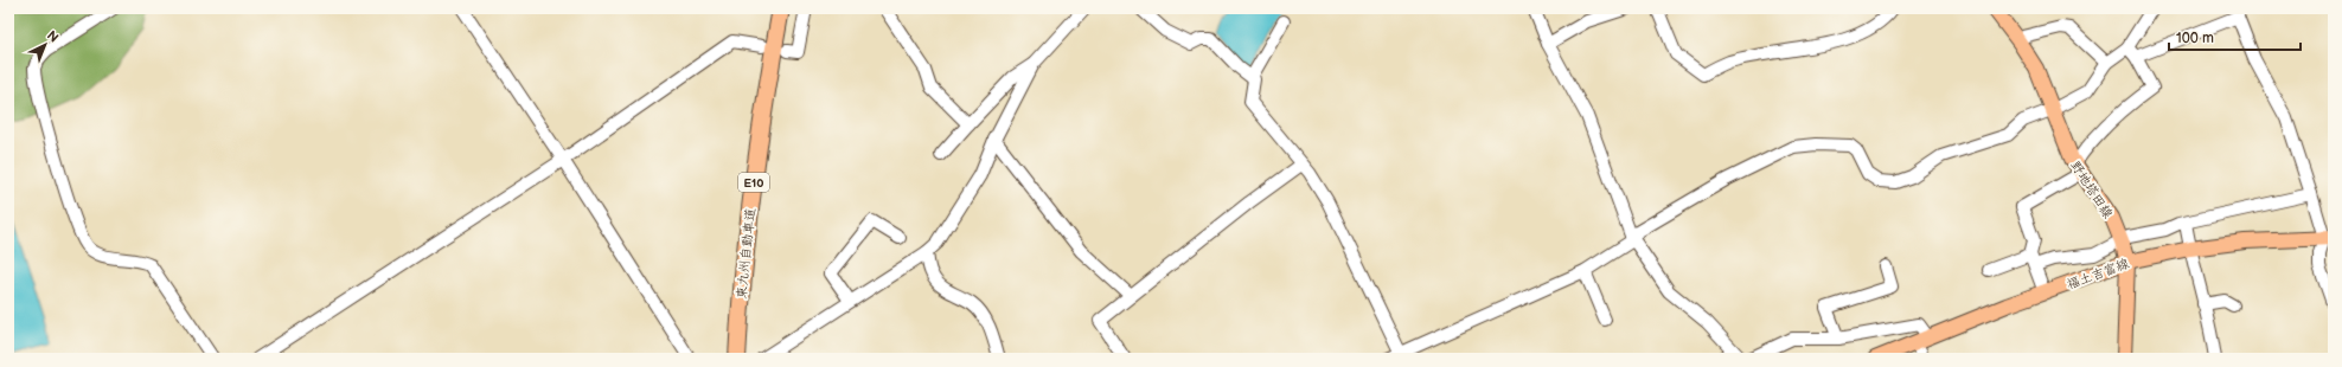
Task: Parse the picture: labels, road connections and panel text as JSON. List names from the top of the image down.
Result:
{
  "streets": {
    "highway": ["E10", "東九州自動車道"],
    "main road": ["野地塔田線", "福土吉富線"]
  },
  "crossings": [
    ["野地塔田線", "福土吉富線"]
  ],
  "scale_bar": "100 m",
  "north": "top right"
}
